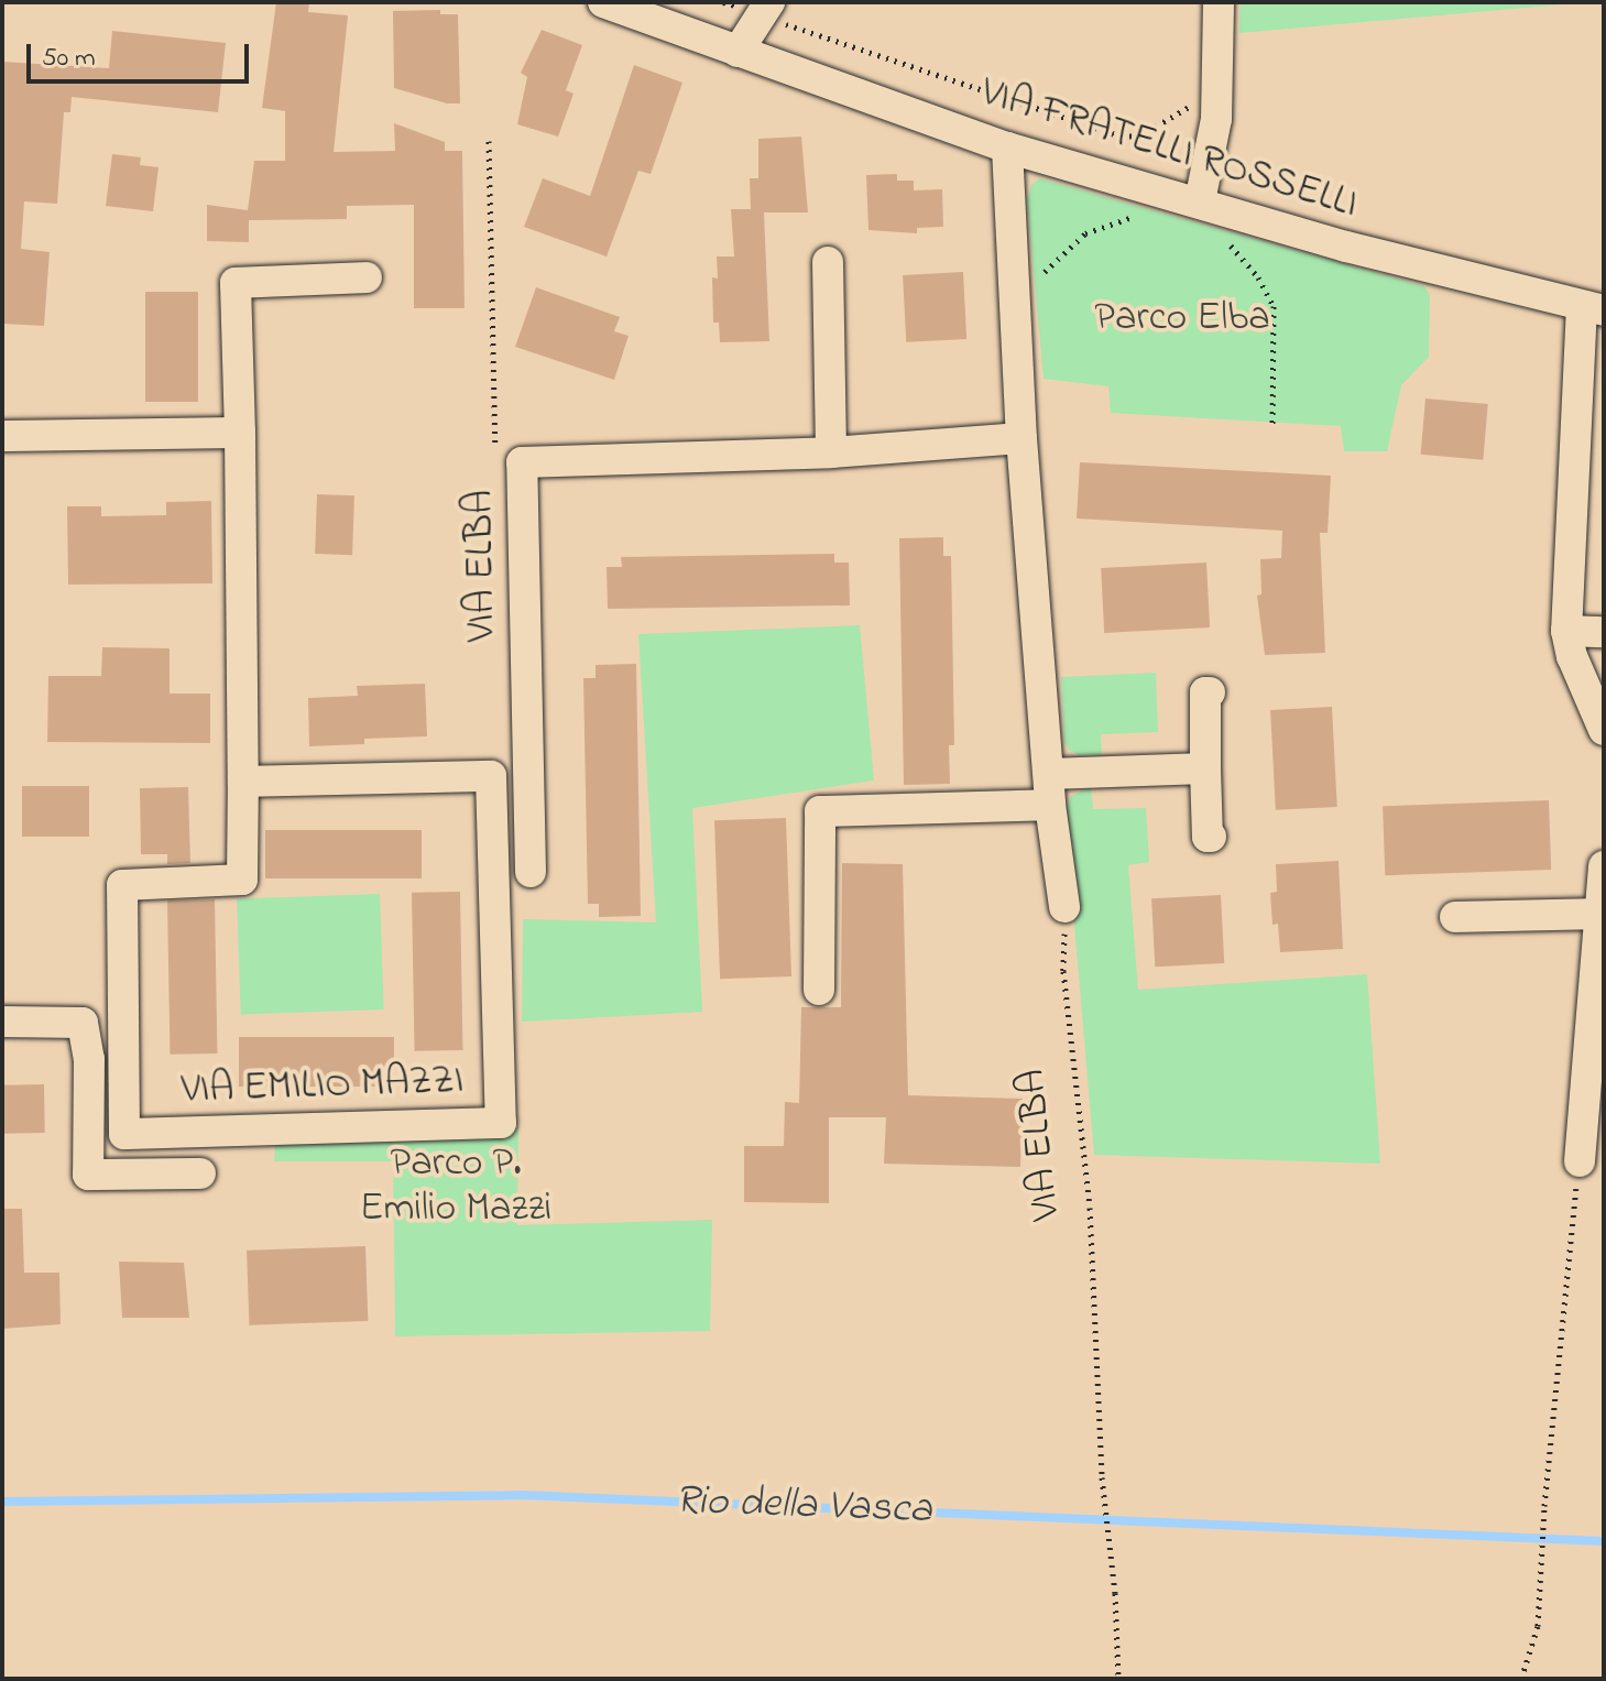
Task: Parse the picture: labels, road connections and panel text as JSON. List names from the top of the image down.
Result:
{
  "streets": {
    "street": ["VIA FRATELLI ROSSELLI", "VIA ELBA", "VIA EMILIO MAZZI"]
  },
  "water": ["Rio della Vasca"],
  "parks": ["Parco Elba", "Parco P. Emilio Mazzi"],
  "scale_bar": "50 m"
}
